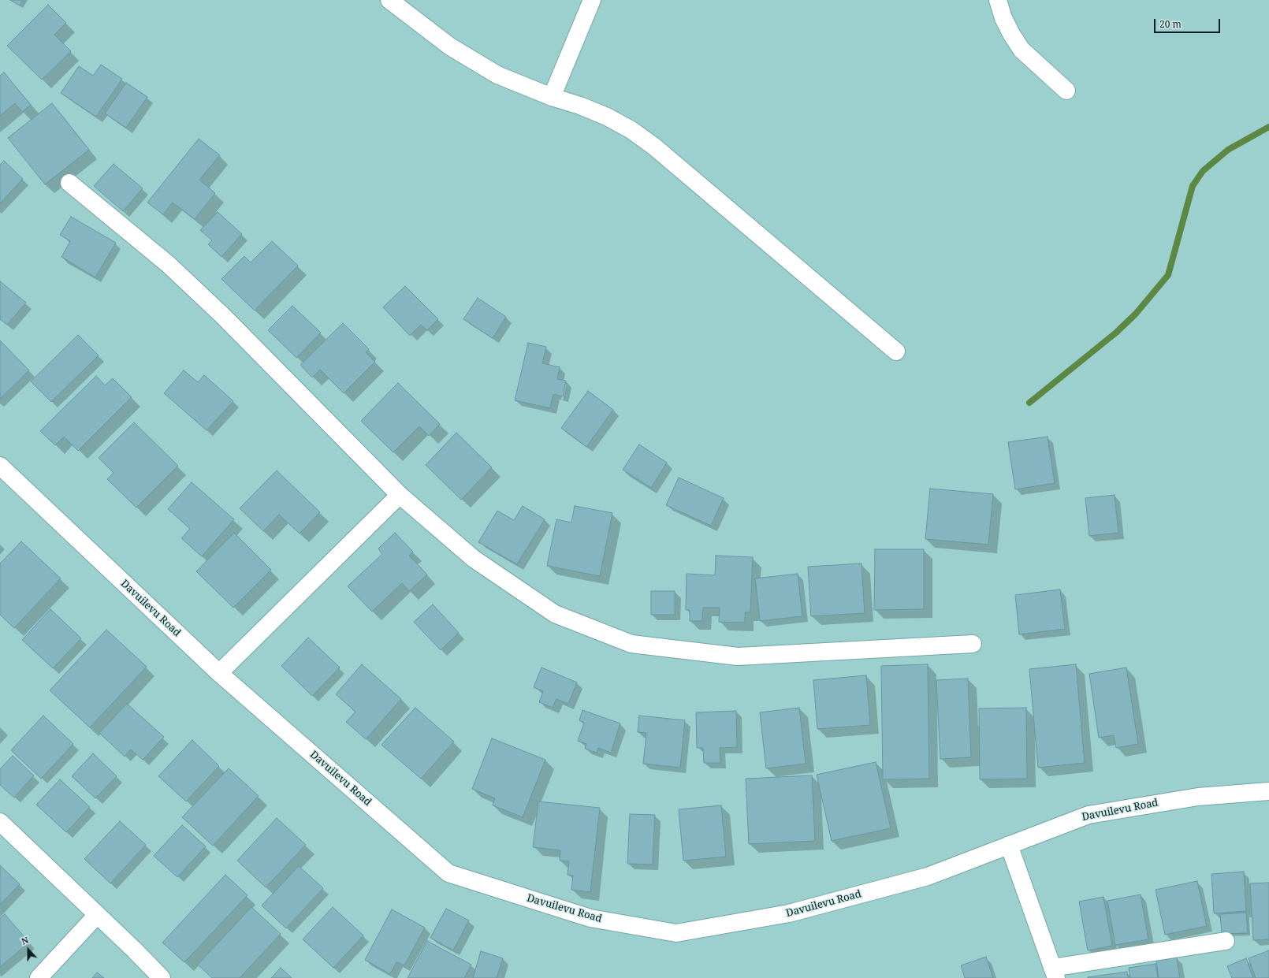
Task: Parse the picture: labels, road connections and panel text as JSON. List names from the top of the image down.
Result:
{
  "streets": {
    "street": ["Davuilevu Road"]
  },
  "scale_bar": "20 m",
  "north": "top"
}
